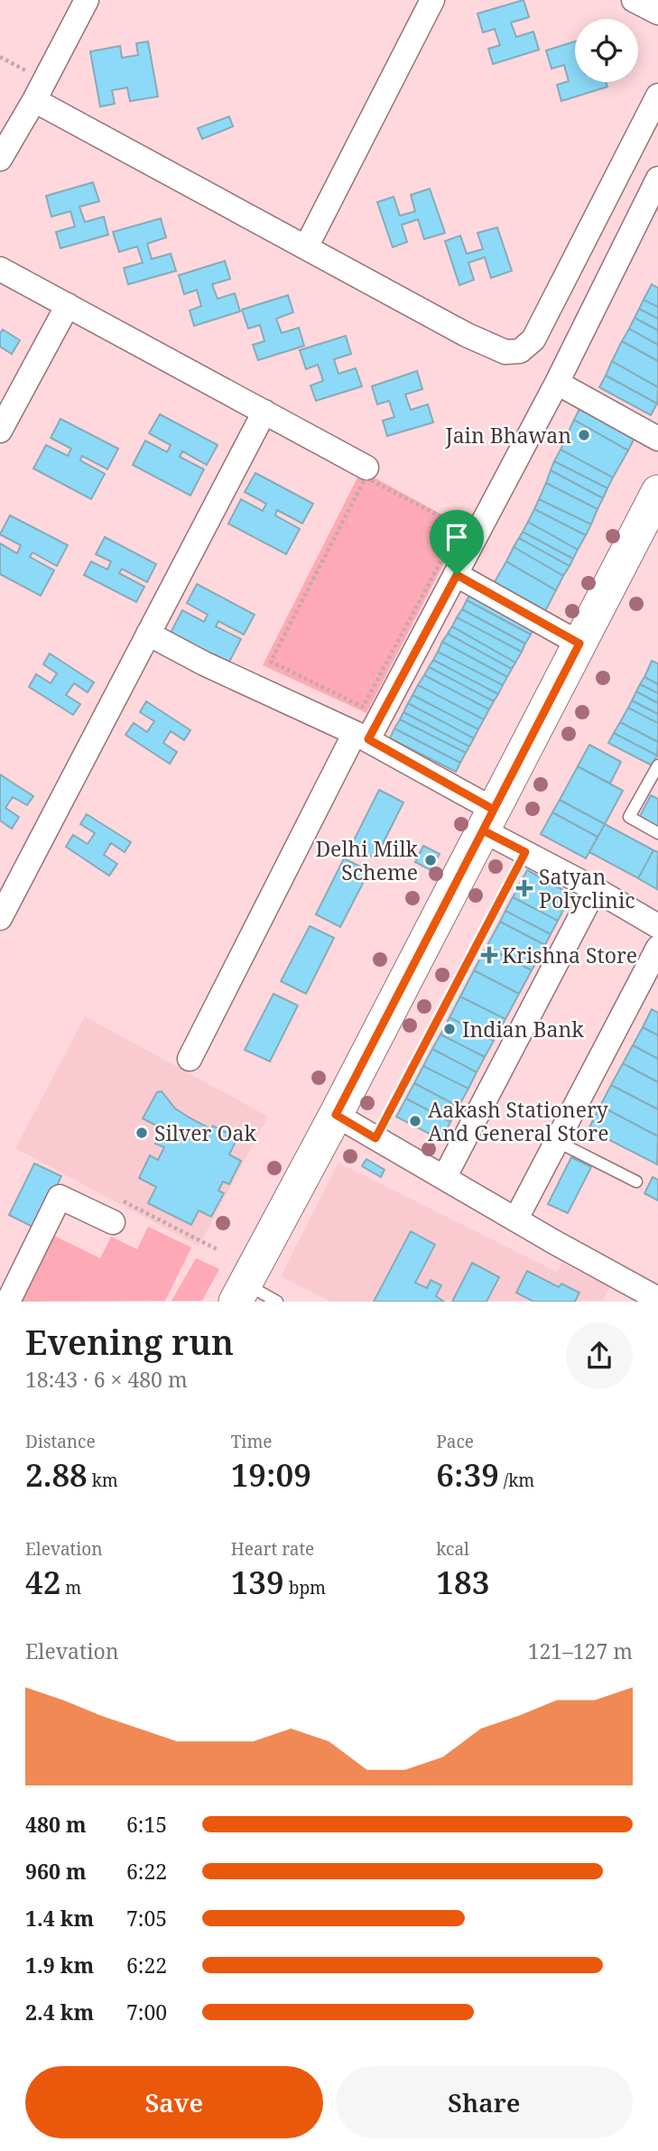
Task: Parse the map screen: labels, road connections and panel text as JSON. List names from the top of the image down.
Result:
{
  "places": {
    "other": [
      "Jain Bhawan",
      "Delhi Milk Scheme",
      "Indian Bank",
      "Aakash Stationery And General Store",
      "Silver Oak"
    ],
    "health": ["Satyan Polyclinic", "Krishna Store"]
  },
  "page": {
    "heading": ["Evening run", "18:43 · 6 × 480 m"],
    "stats": [
      ["Distance", "2.88 km"],
      ["Time", "19:09"],
      ["Pace", "6:39 /km"],
      ["Elevation", "42 m"],
      ["Heart rate", "139 bpm"],
      ["kcal", "183"]
    ],
    "chart": ["Elevation", "121–127 m"],
    "list": [
      {
        "name": "480 m",
        "note": "6:15"
      },
      {
        "name": "960 m",
        "note": "6:22"
      },
      {
        "name": "1.4 km",
        "note": "7:05"
      },
      {
        "name": "1.9 km",
        "note": "6:22"
      },
      {
        "name": "2.4 km",
        "note": "7:00"
      }
    ],
    "buttons": ["Save", "Share"]
  }
}
